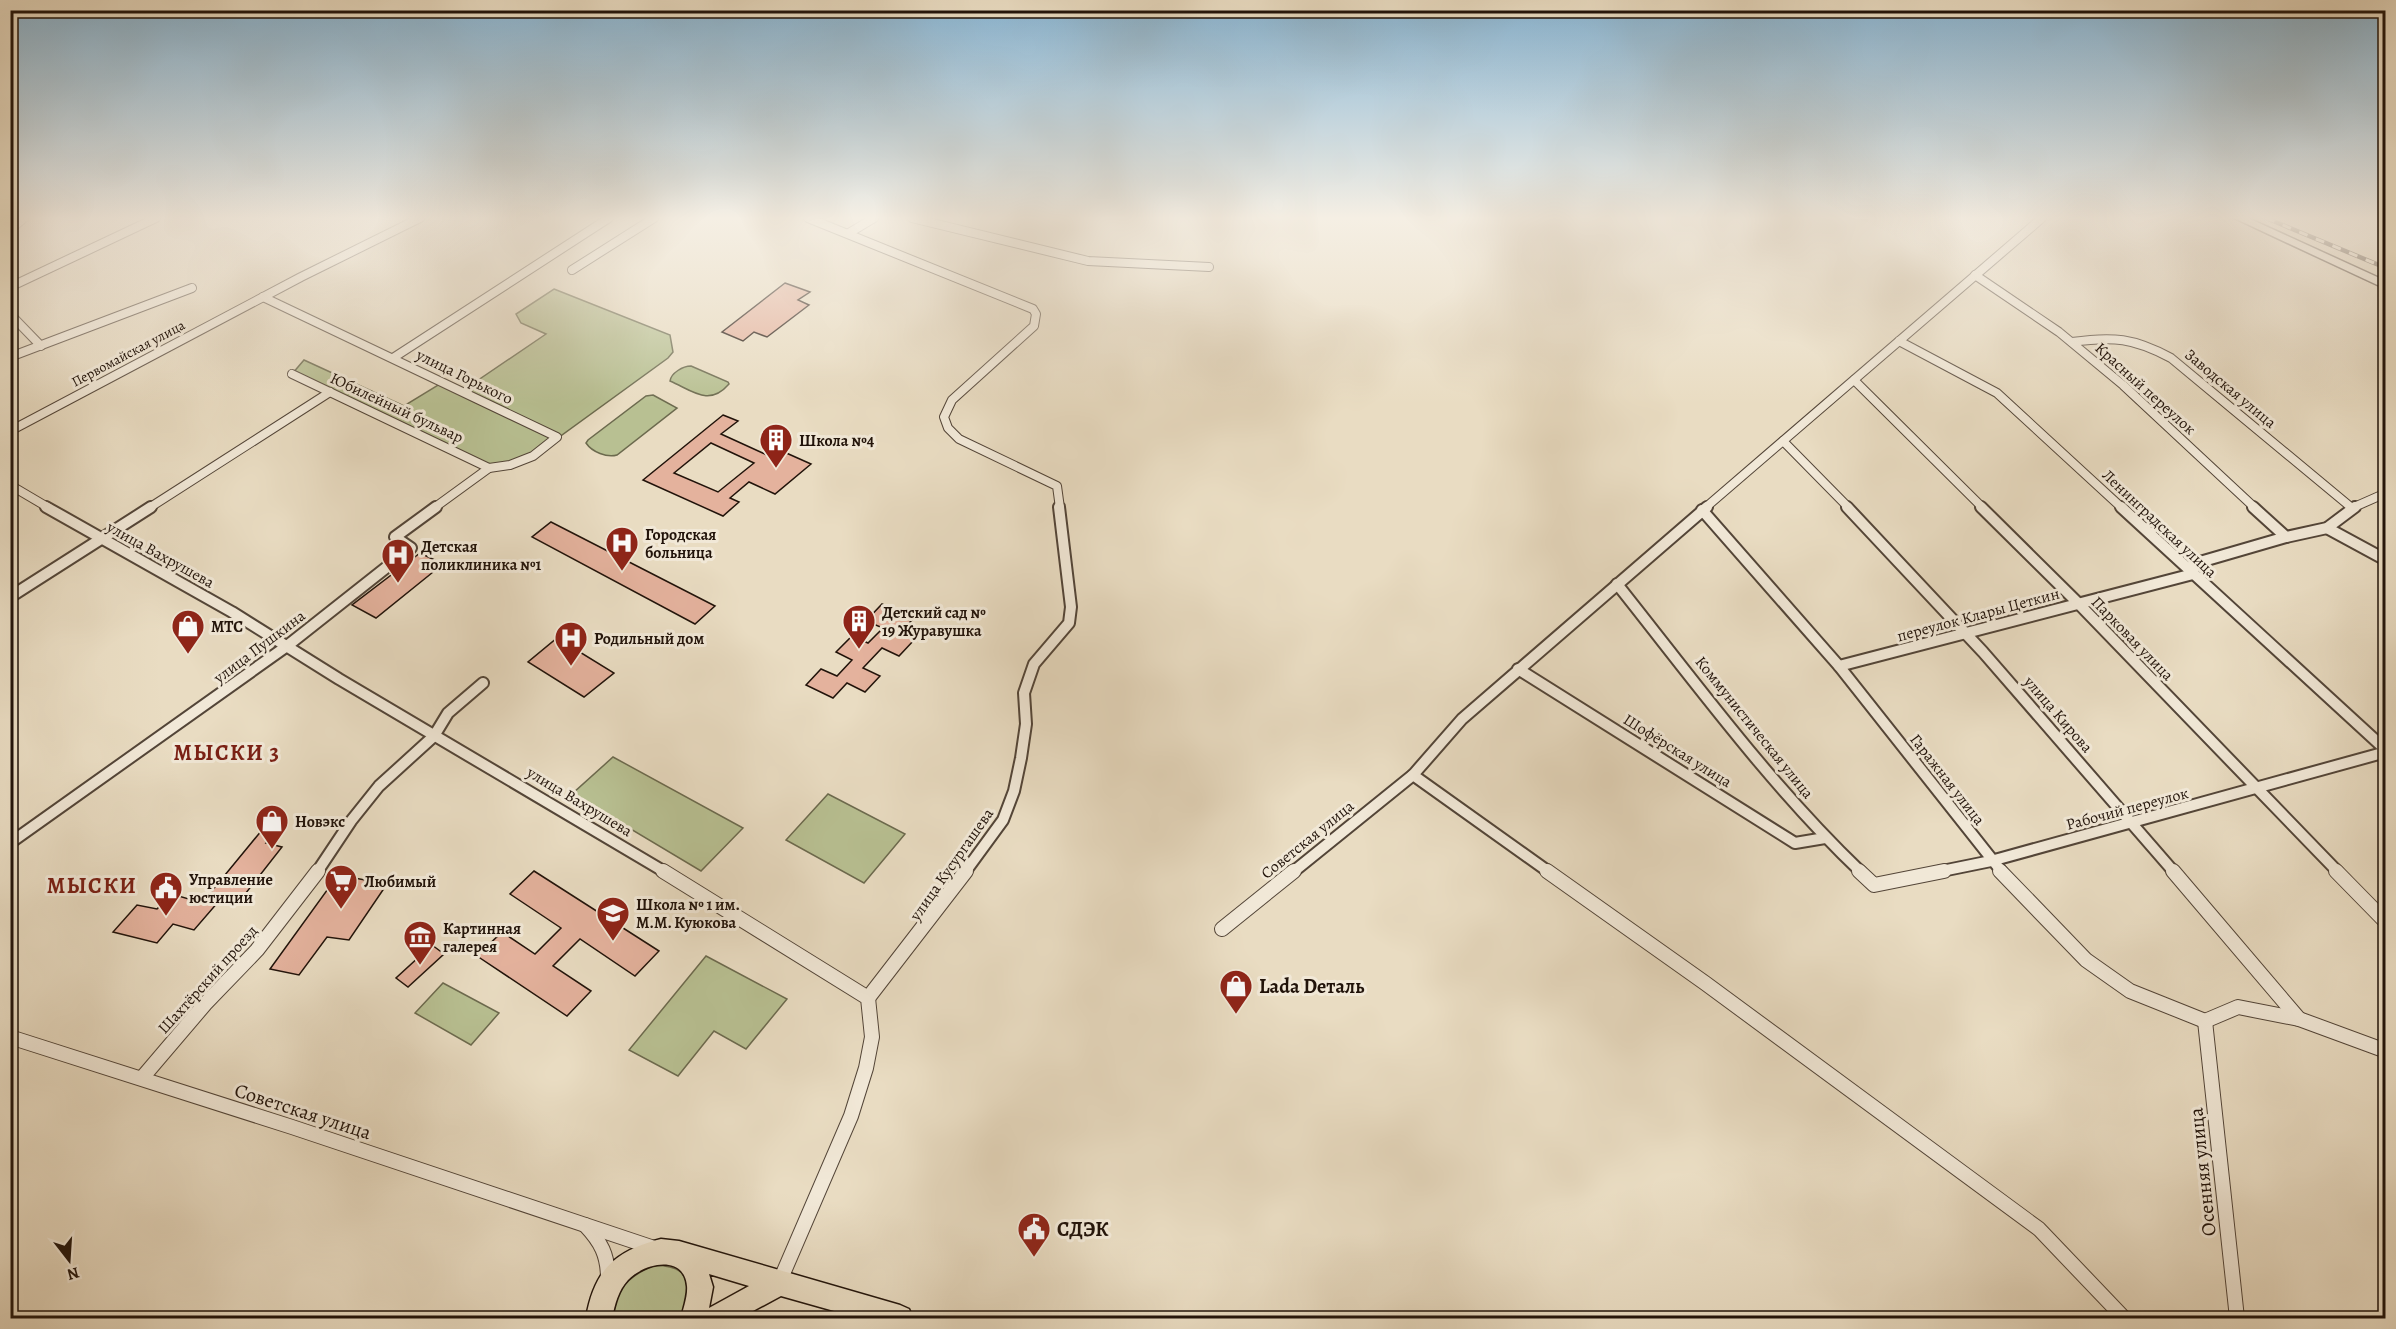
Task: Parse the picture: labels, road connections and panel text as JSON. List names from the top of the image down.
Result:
{
  "streets": {
    "street": [
      "Первомайская улица",
      "улица Горького",
      "Красный переулок",
      "Заводская улица",
      "Юбилейный бульвар",
      "Ленинградская улица",
      "улица Вахрушева",
      "переулок Клары Цеткин",
      "Парковая улица",
      "улица Пушкина",
      "улица Кирова",
      "Коммунистическая улица",
      "Шофёрская улица",
      "Гаражная улица",
      "Рабочий переулок",
      "Советская улица",
      "улица Кусургашева",
      "Шахтёрский проезд",
      "Осенняя улица"
    ]
  },
  "crossings": [
    ["улица Горького", "Юбилейный бульвар"],
    ["улица Горького", "улица Пушкина"],
    ["Красный переулок", "Заводская улица"],
    ["Красный переулок", "переулок Клары Цеткин"],
    ["Заводская улица", "переулок Клары Цеткин"],
    ["Юбилейный бульвар", "улица Пушкина"],
    ["Ленинградская улица", "переулок Клары Цеткин"],
    ["Ленинградская улица", "Рабочий переулок"],
    ["Ленинградская улица", "Советская улица"],
    ["улица Вахрушева", "улица Пушкина"],
    ["улица Вахрушева", "улица Кусургашева"],
    ["улица Вахрушева", "Шахтёрский проезд"],
    ["переулок Клары Цеткин", "Парковая улица"],
    ["переулок Клары Цеткин", "улица Кирова"],
    ["переулок Клары Цеткин", "Гаражная улица"],
    ["Парковая улица", "Рабочий переулок"],
    ["Парковая улица", "Советская улица"],
    ["улица Кирова", "Рабочий переулок"],
    ["улица Кирова", "Советская улица"],
    ["Коммунистическая улица", "Шофёрская улица"],
    ["Коммунистическая улица", "Рабочий переулок"],
    ["Коммунистическая улица", "Советская улица"],
    ["Шофёрская улица", "Советская улица"],
    ["Гаражная улица", "Рабочий переулок"],
    ["Гаражная улица", "Советская улица"],
    ["Гаражная улица", "Осенняя улица"],
    ["Советская улица", "Шахтёрский проезд"]
  ],
  "districts": ["МЫСКИ 3", "МЫСКИ"],
  "places": {
    "building": ["Школа №4", "Детский сад № 19 Журавушка"],
    "hospital": ["Городская больница", "Детская поликлиника №1", "Родильный дом"],
    "shop": ["МТС", "Новэкс", "Lada Dеталь"],
    "supermarket": ["Любимый"],
    "public building": ["Управление юстиции", "СДЭК"],
    "school or university": ["Школа № 1 им. М.М. Куюкова"],
    "museum": ["Картинная галерея"]
  },
  "north": "bottom"
}
